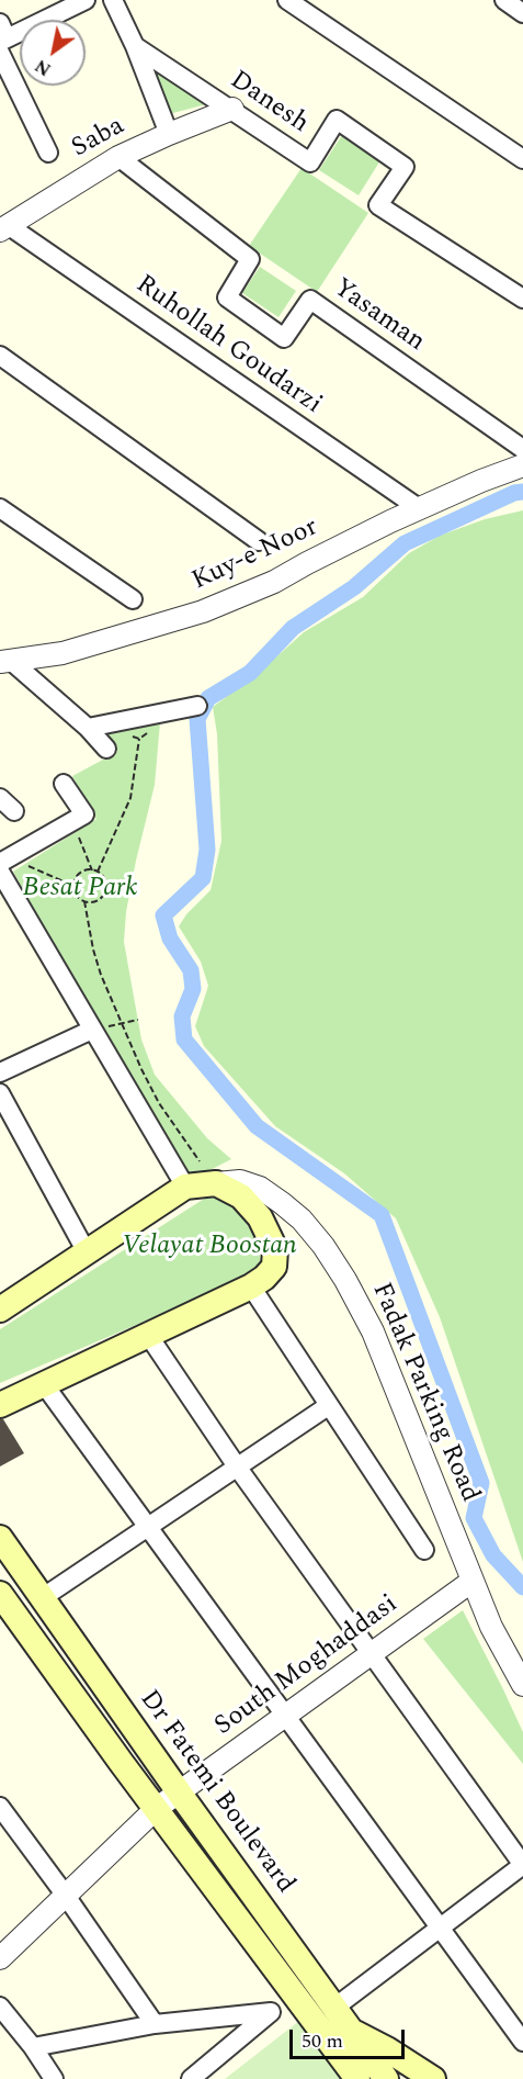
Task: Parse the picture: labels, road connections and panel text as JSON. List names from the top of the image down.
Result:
{
  "streets": {
    "main road": ["Dr Fatemi Boulevard"],
    "street": [
      "Danesh",
      "Saba",
      "Yasaman",
      "Ruhollah Goudarzi",
      "Kuy-e Noor",
      "Fadak Parking Road",
      "South Moghaddasi"
    ]
  },
  "crossings": [
    ["Danesh", "Saba"],
    ["Saba", "Yasaman"],
    ["Saba", "Ruhollah Goudarzi"],
    ["Ruhollah Goudarzi", "Kuy-e Noor"],
    ["Fadak Parking Road", "South Moghaddasi"],
    ["South Moghaddasi", "Dr Fatemi Boulevard"]
  ],
  "parks": ["Besat Park", "Velayat Boostan"],
  "scale_bar": "50 m",
  "north": "bottom left"
}
